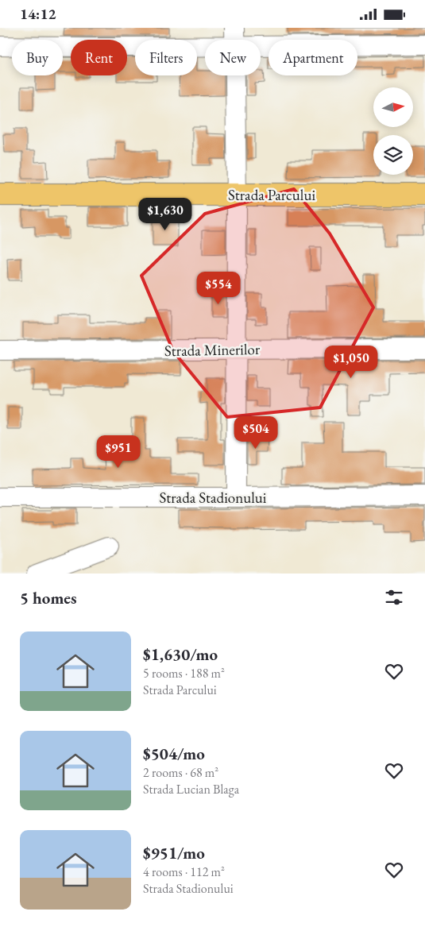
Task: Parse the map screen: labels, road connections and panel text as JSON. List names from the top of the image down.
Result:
{
  "streets": {
    "main road": ["Strada Parcului"],
    "street": ["Strada Minerilor", "Strada Stadionului"]
  },
  "north": "right",
  "page": {
    "status": "14:12",
    "chip": [
      "Buy",
      "Rent",
      "Filters",
      "New",
      "Apartment"
    ],
    "price": [
      "$1,630",
      "$554",
      "$1,050",
      "$504",
      "$951"
    ],
    "heading": "5 homes",
    "list": [
      {
        "name": "$1,630/mo",
        "note": "5 rooms · 188 m² · Strada Parcului"
      },
      {
        "name": "$504/mo",
        "note": "2 rooms · 68 m² · Strada Lucian Blaga"
      },
      {
        "name": "$951/mo",
        "note": "4 rooms · 112 m² · Strada Stadionului"
      }
    ]
  }
}
